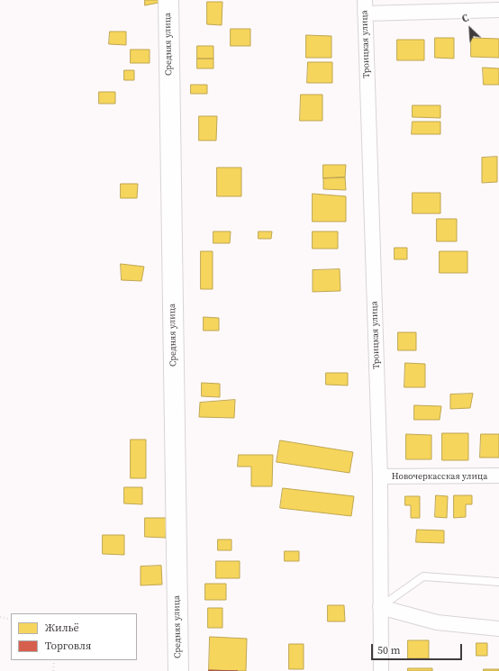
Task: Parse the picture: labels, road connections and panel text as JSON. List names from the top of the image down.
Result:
{
  "streets": {
    "street": ["Средняя улица", "Троицкая улица", "Новочеркасская улица"]
  },
  "crossings": [
    ["Троицкая улица", "Новочеркасская улица"]
  ],
  "legend": ["Жильё", "Торговля"],
  "scale_bar": "50 m",
  "north": "top left"
}
